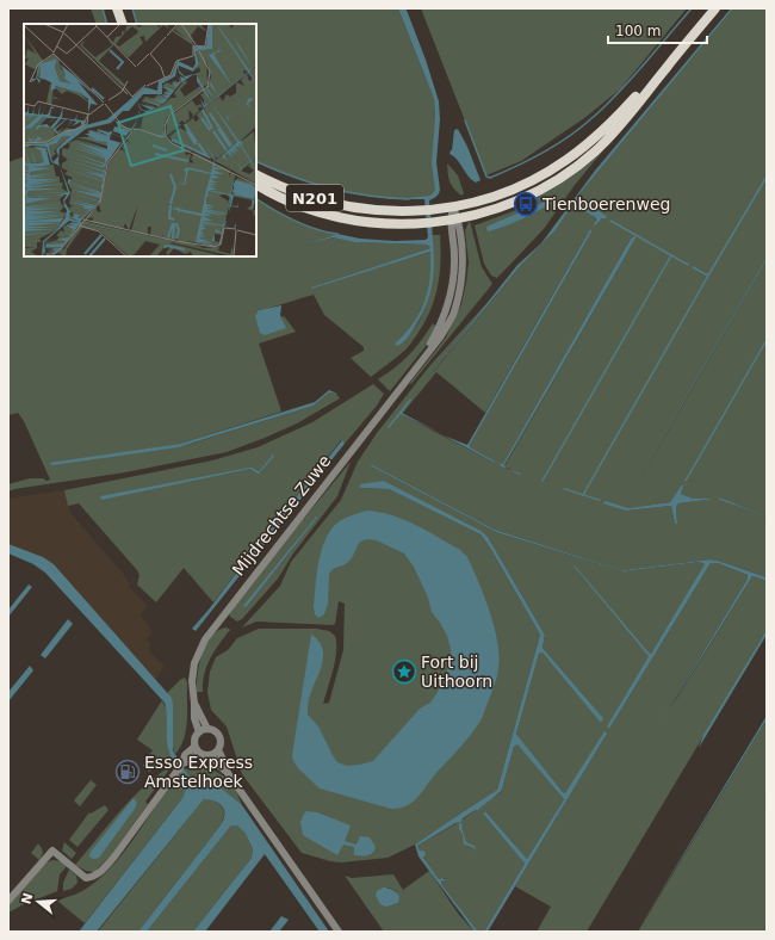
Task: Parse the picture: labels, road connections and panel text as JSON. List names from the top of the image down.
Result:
{
  "streets": {
    "main road": ["N201"],
    "street": ["Mijdrechtse Zuwe"]
  },
  "crossings": [
    ["N201", "Mijdrechtse Zuwe"]
  ],
  "places": {
    "bus stop": ["Tienboerenweg"],
    "place": ["Fort bij Uithoorn"],
    "fuel station": ["Esso Express Amstelhoek"]
  },
  "scale_bar": "100 m",
  "north": "left"
}
